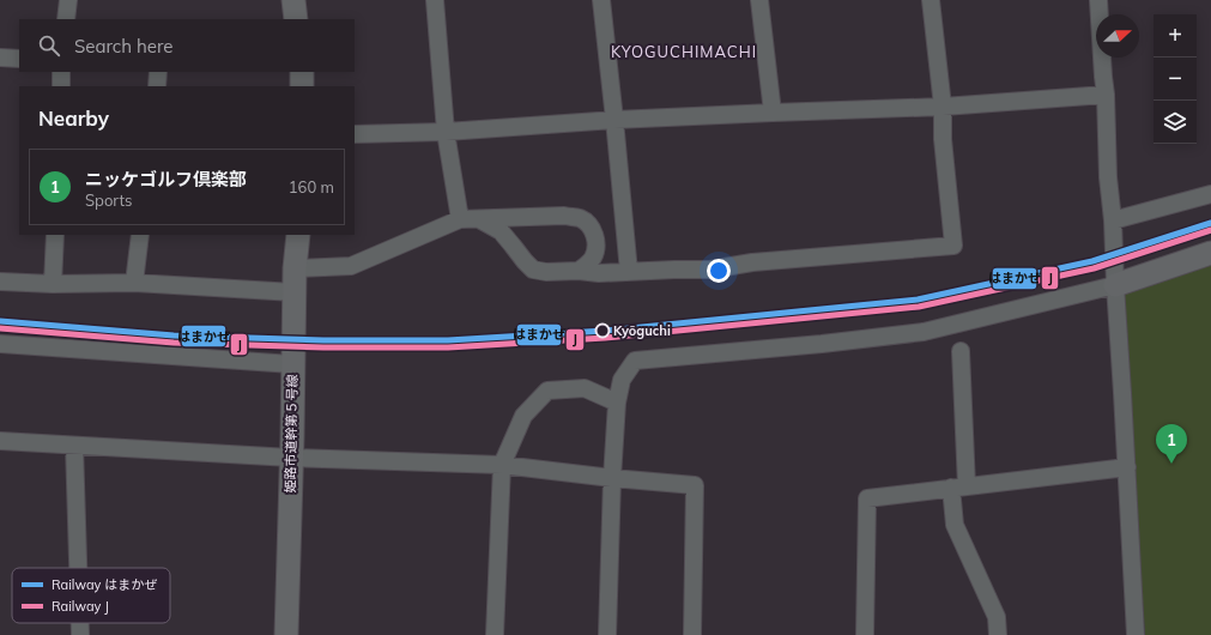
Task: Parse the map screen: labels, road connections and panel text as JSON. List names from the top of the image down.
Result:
{
  "streets": {
    "street": ["姫路市道幹第５号線"]
  },
  "districts": ["KYOGUCHIMACHI"],
  "places": ["Kyōguchi"],
  "lines": ["rail line はまかぜ", "rail line J"],
  "legend": ["Railway はまかぜ", "Railway J"],
  "north": "right",
  "page": {
    "map_buttons": ["+", "−"],
    "search": "Search here",
    "heading": "Nearby",
    "list": [
      {
        "mark": "1",
        "name": "ニッケゴルフ倶楽部",
        "note": "Sports",
        "value": "160 m"
      }
    ],
    "pins": "1"
  }
}
